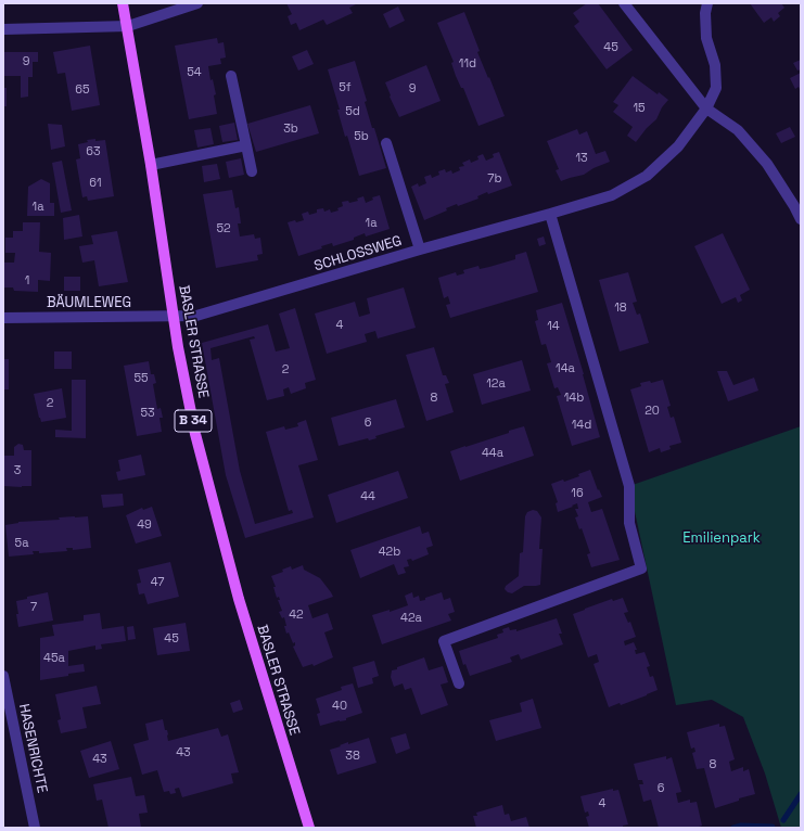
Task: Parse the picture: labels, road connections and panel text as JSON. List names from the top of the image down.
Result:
{
  "streets": {
    "main road": ["BASLER STRASSE", "B 34"],
    "street": ["SCHLOSSWEG", "BÄUMLEWEG", "HASENRICHTE"]
  },
  "crossings": [
    ["SCHLOSSWEG", "BÄUMLEWEG"],
    ["SCHLOSSWEG", "BASLER STRASSE"],
    ["BÄUMLEWEG", "BASLER STRASSE"]
  ],
  "parks": ["Emilienpark"],
  "house_numbers": [
    "45",
    "9",
    "11d",
    "54",
    "5f",
    "9",
    "65",
    "15",
    "5d",
    "3b",
    "5b",
    "63",
    "13",
    "7b",
    "61",
    "1a",
    "1a",
    "52",
    "1",
    "18",
    "4",
    "14",
    "14a",
    "2",
    "55",
    "12a",
    "8",
    "14b",
    "2",
    "20",
    "53",
    "6",
    "14d",
    "44a",
    "3",
    "16",
    "44",
    "49",
    "5a",
    "42b",
    "47",
    "7",
    "42",
    "42a",
    "45",
    "45a",
    "40",
    "43",
    "38",
    "43",
    "8",
    "6",
    "4"
  ]
}
